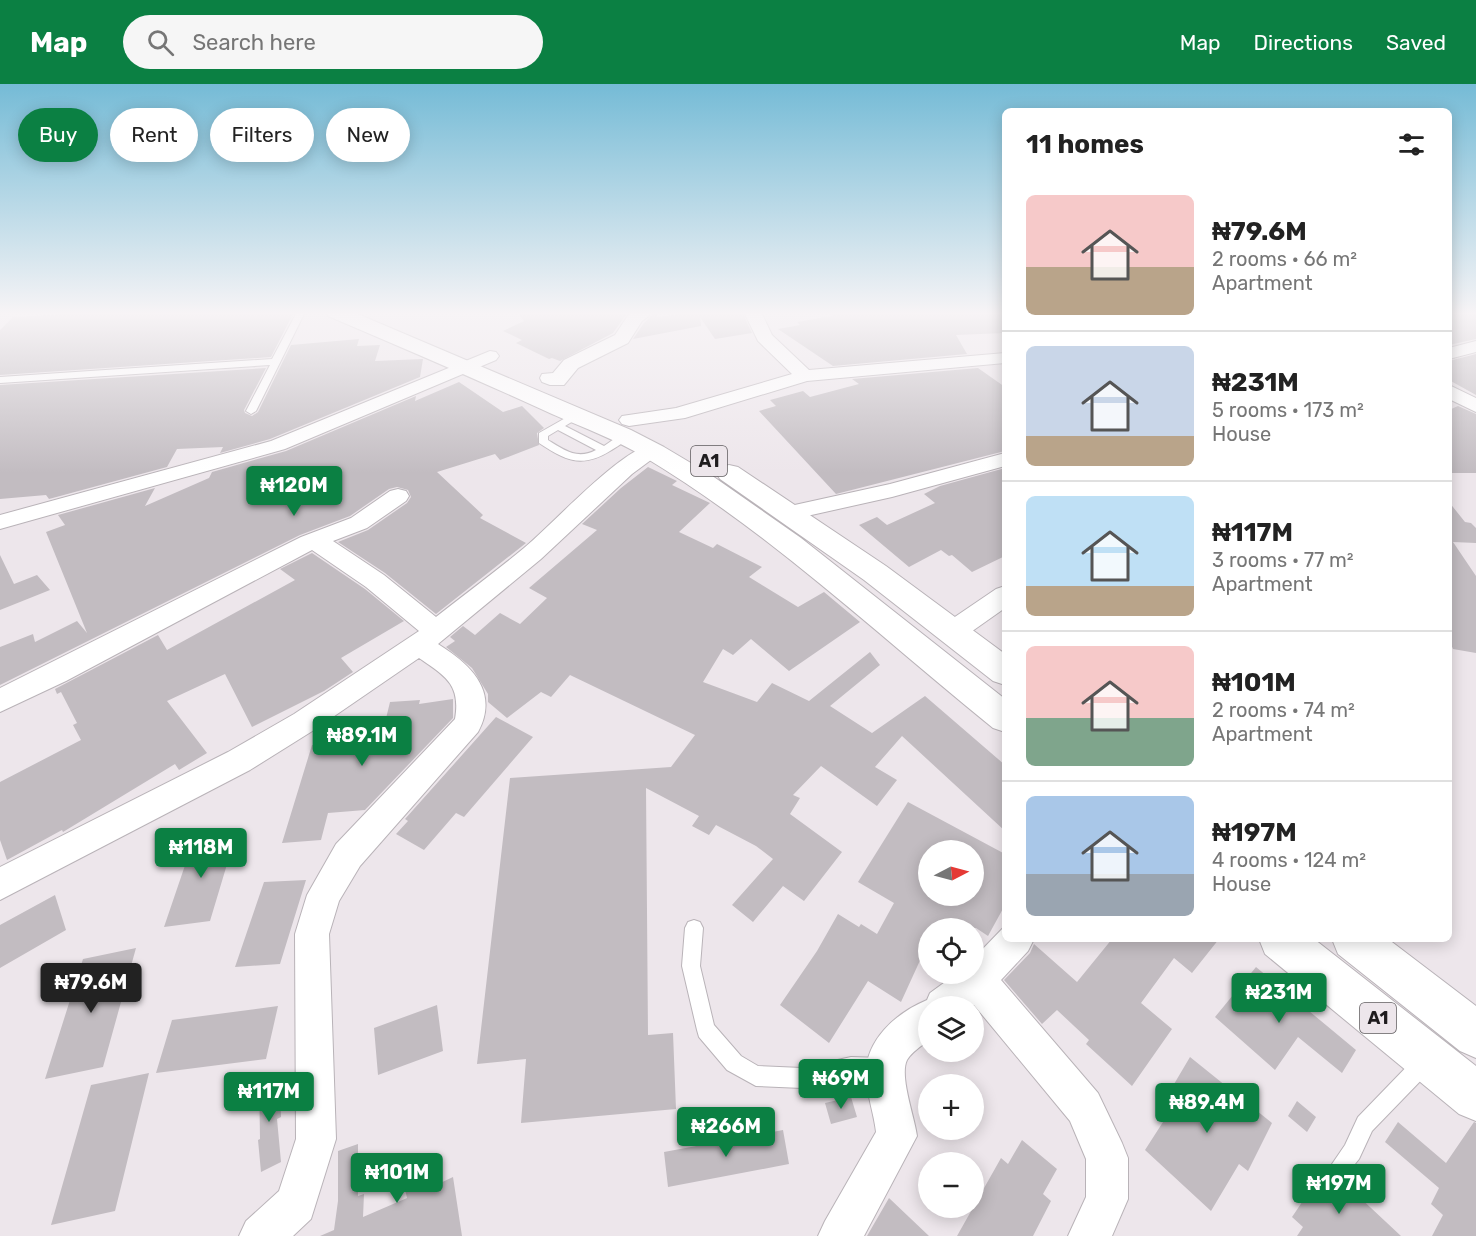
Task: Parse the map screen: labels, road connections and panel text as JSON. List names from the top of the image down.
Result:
{
  "streets": {
    "highway": ["A1"]
  },
  "north": "right",
  "page": {
    "header": "Map",
    "search": "Search here",
    "nav": ["Map", "Directions", "Saved"],
    "chip": [
      "Buy",
      "Rent",
      "Filters",
      "New"
    ],
    "heading": "11 homes",
    "list": [
      {
        "name": "₦79.6M",
        "note": "2 rooms · 66 m² · Apartment"
      },
      {
        "name": "₦231M",
        "note": "5 rooms · 173 m² · House"
      },
      {
        "name": "₦117M",
        "note": "3 rooms · 77 m² · Apartment"
      },
      {
        "name": "₦101M",
        "note": "2 rooms · 74 m² · Apartment"
      },
      {
        "name": "₦197M",
        "note": "4 rooms · 124 m² · House"
      }
    ],
    "price": [
      "₦120M",
      "₦89.1M",
      "₦118M",
      "₦79.6M",
      "₦231M",
      "₦69M",
      "₦117M",
      "₦89.4M",
      "₦266M",
      "₦101M",
      "₦197M"
    ],
    "map_buttons": ["+", "−"]
  }
}
